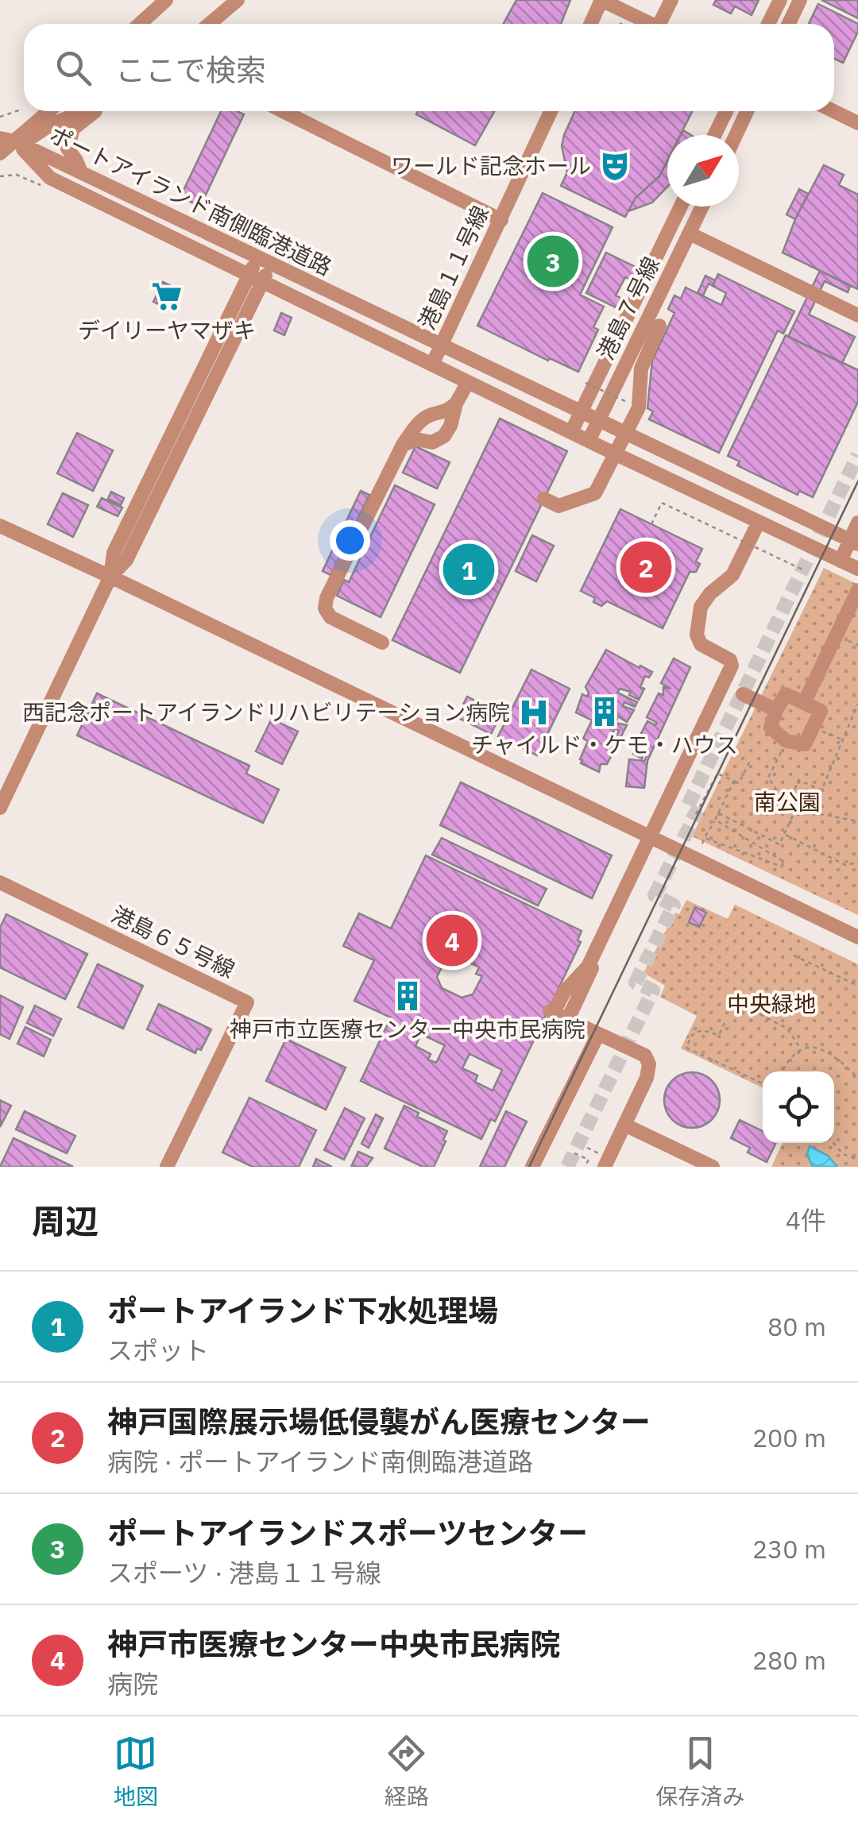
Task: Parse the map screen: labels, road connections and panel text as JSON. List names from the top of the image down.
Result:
{
  "streets": {
    "street": [
      "ポートアイランド南側臨港道路",
      "港島１１号線",
      "港島７号線",
      "港島６５号線"
    ]
  },
  "crossings": [
    ["ポートアイランド南側臨港道路", "港島１１号線"],
    ["ポートアイランド南側臨港道路", "港島７号線"]
  ],
  "parks": ["南公園", "中央緑地"],
  "places": {
    "theatre": ["ワールド記念ホール"],
    "supermarket": ["デイリーヤマザキ"],
    "building": ["チャイルド・ケモ・ハウス", "神戸市立医療センター中央市民病院"],
    "hospital": ["西記念ポートアイランドリハビリテーション病院"]
  },
  "north": "top right",
  "page": {
    "search": "ここで検索",
    "pins": [
      "3",
      "2",
      "1",
      "4"
    ],
    "heading": ["周辺", "4件"],
    "list": [
      {
        "mark": "1",
        "name": "ポートアイランド下水処理場",
        "note": "スポット",
        "value": "80 m"
      },
      {
        "mark": "2",
        "name": "神戸国際展示場低侵襲がん医療センター",
        "note": "病院 · ポートアイランド南側臨港道路",
        "value": "200 m"
      },
      {
        "mark": "3",
        "name": "ポートアイランドスポーツセンター",
        "note": "スポーツ · 港島１１号線",
        "value": "230 m"
      },
      {
        "mark": "4",
        "name": "神戸市医療センター中央市民病院",
        "note": "病院",
        "value": "280 m"
      }
    ],
    "nav": ["地図", "経路", "保存済み"]
  }
}
